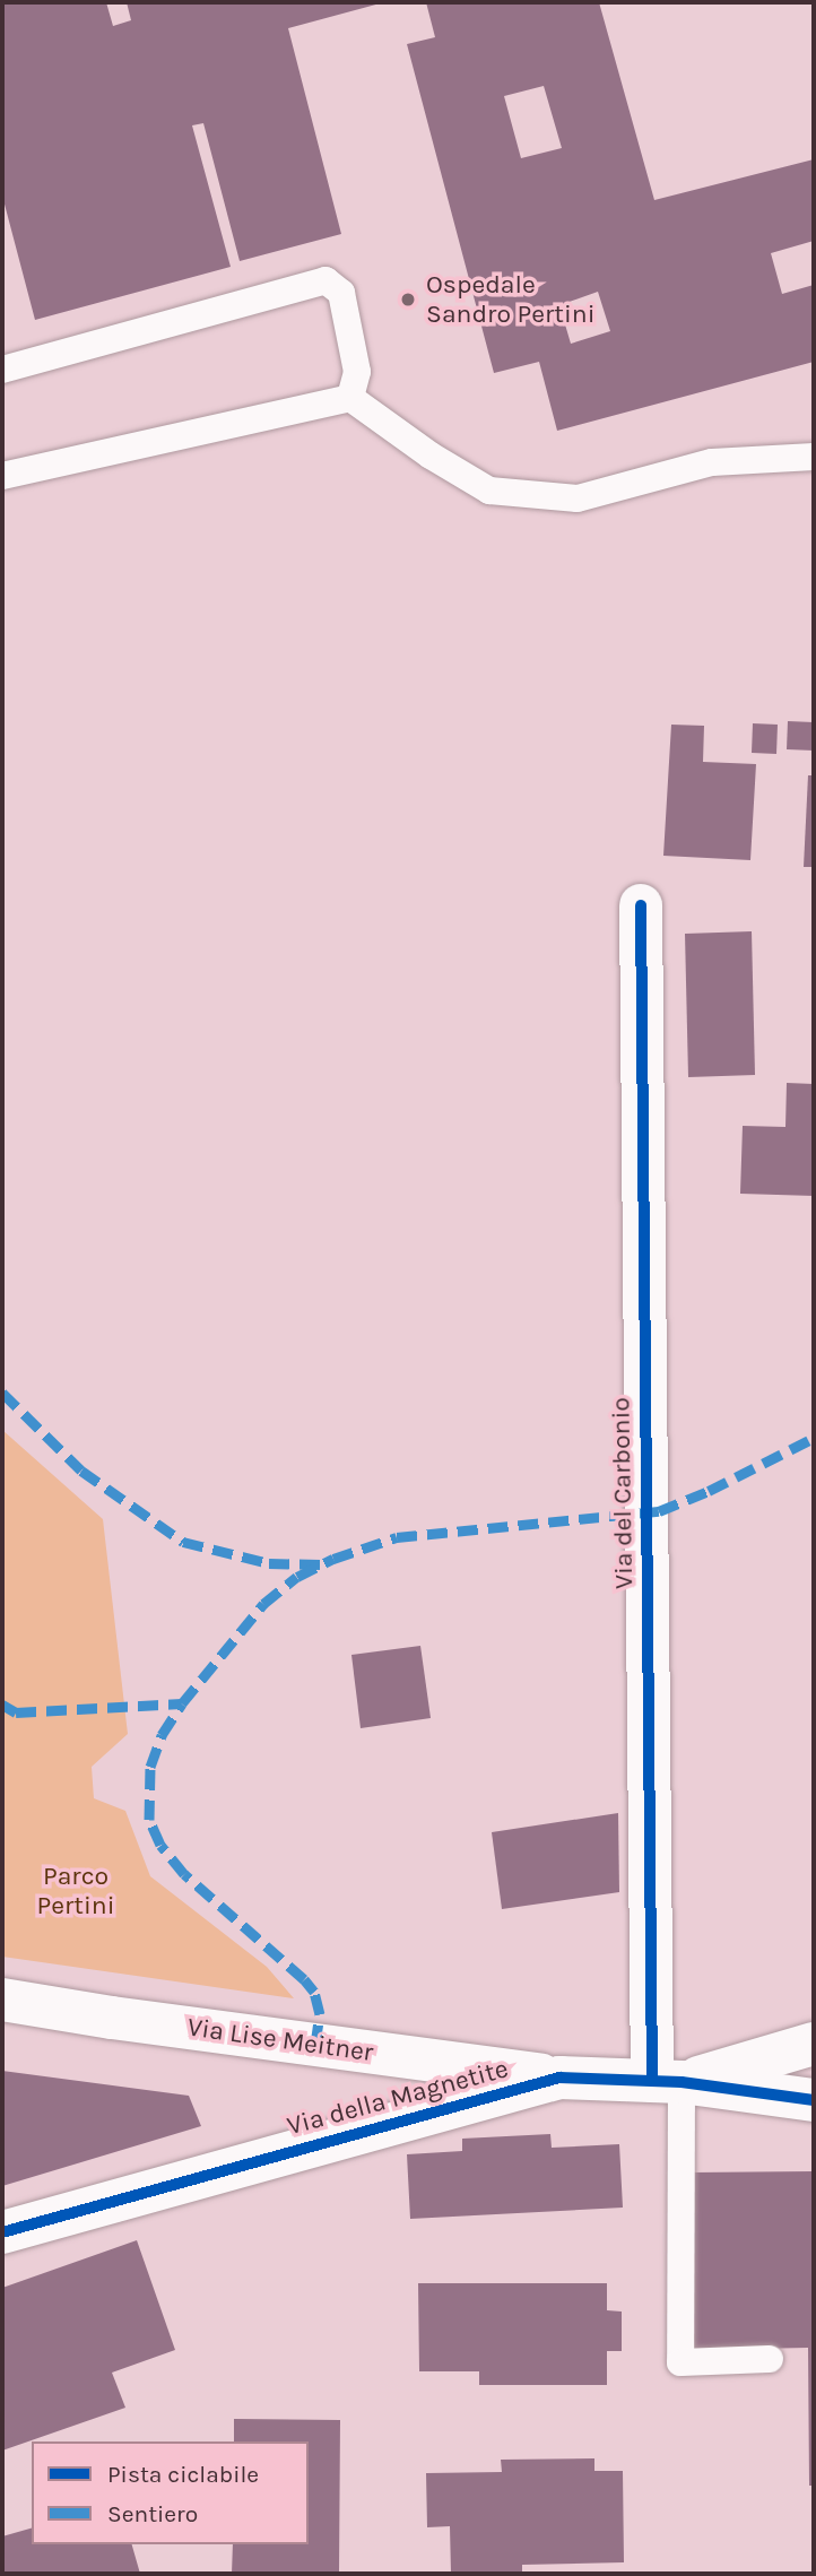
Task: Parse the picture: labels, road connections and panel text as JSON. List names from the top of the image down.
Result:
{
  "streets": {
    "street": ["Via del Carbonio", "Via Lise Meitner", "Via della Magnetite"]
  },
  "crossings": [
    ["Via del Carbonio", "Via della Magnetite"],
    ["Via Lise Meitner", "Via della Magnetite"]
  ],
  "parks": ["Parco Pertini"],
  "places": ["Ospedale Sandro Pertini"],
  "legend": ["Pista ciclabile", "Sentiero"]
}
